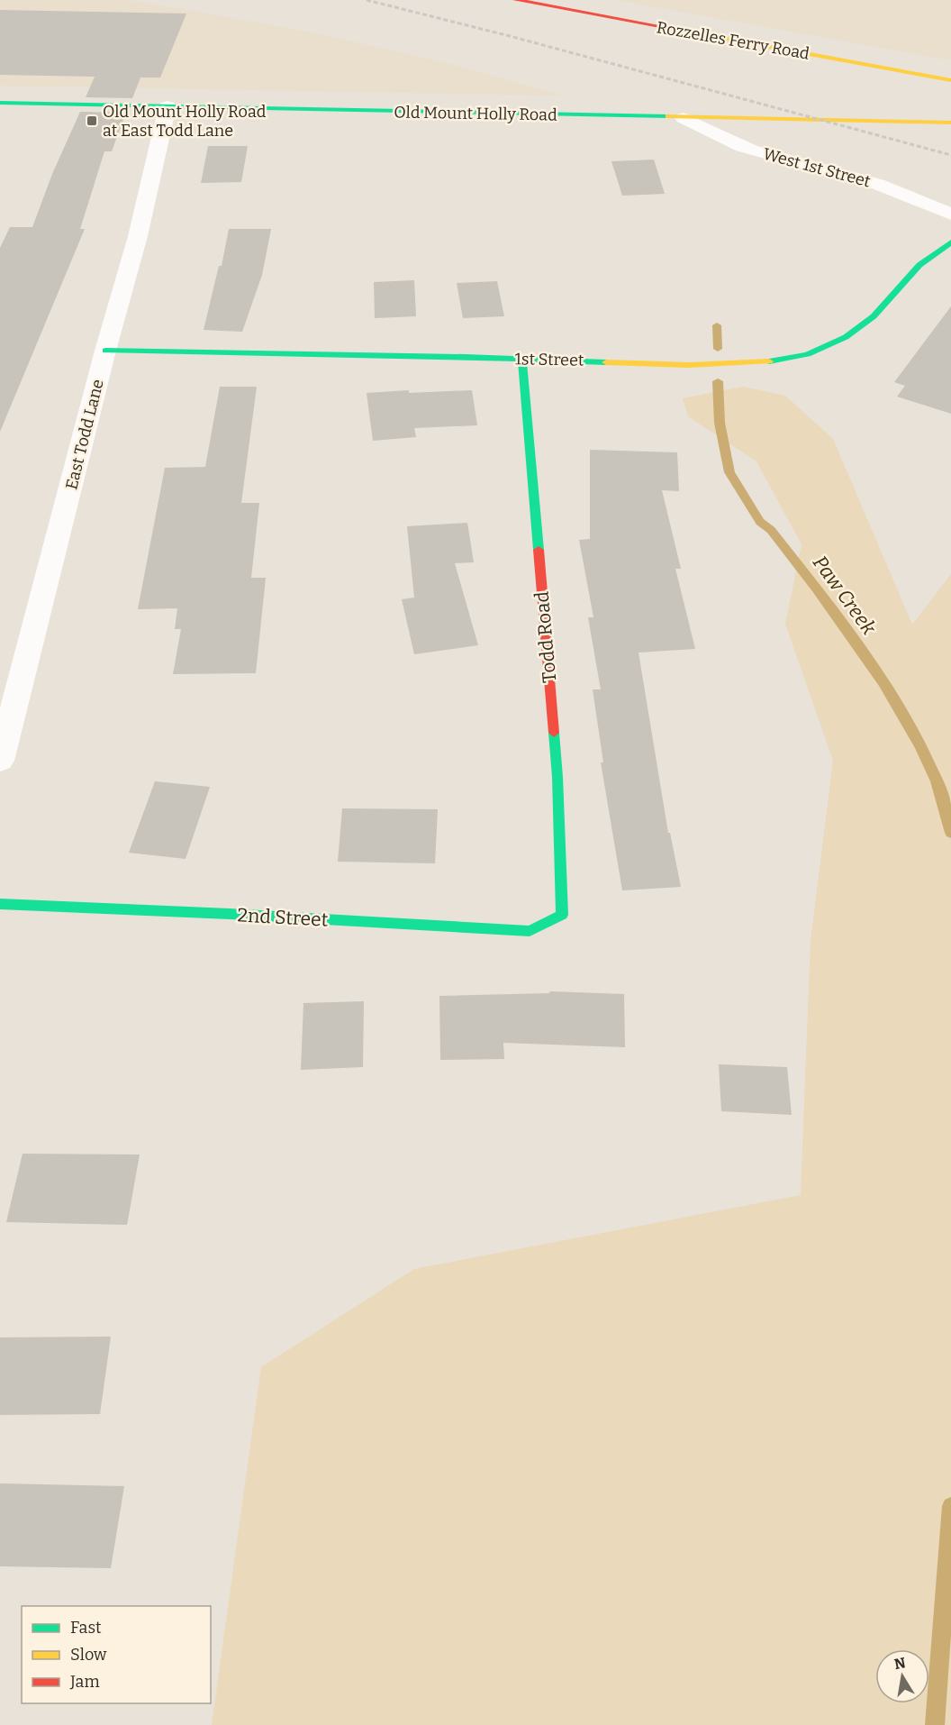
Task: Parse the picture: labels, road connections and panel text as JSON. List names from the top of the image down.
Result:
{
  "streets": {
    "street": [
      "Rozzelles Ferry Road",
      "Old Mount Holly Road",
      "West 1st Street",
      "1st Street",
      "East Todd Lane",
      "Todd Road",
      "2nd Street"
    ]
  },
  "crossings": [
    ["Old Mount Holly Road", "West 1st Street"],
    ["Old Mount Holly Road", "East Todd Lane"],
    ["1st Street", "East Todd Lane"],
    ["1st Street", "Todd Road"],
    ["Todd Road", "2nd Street"]
  ],
  "water": ["Paw Creek"],
  "places": {
    "transit": ["Old Mount Holly Road at East Todd Lane"]
  },
  "legend": ["Fast", "Slow", "Jam"],
  "north": "top"
}
